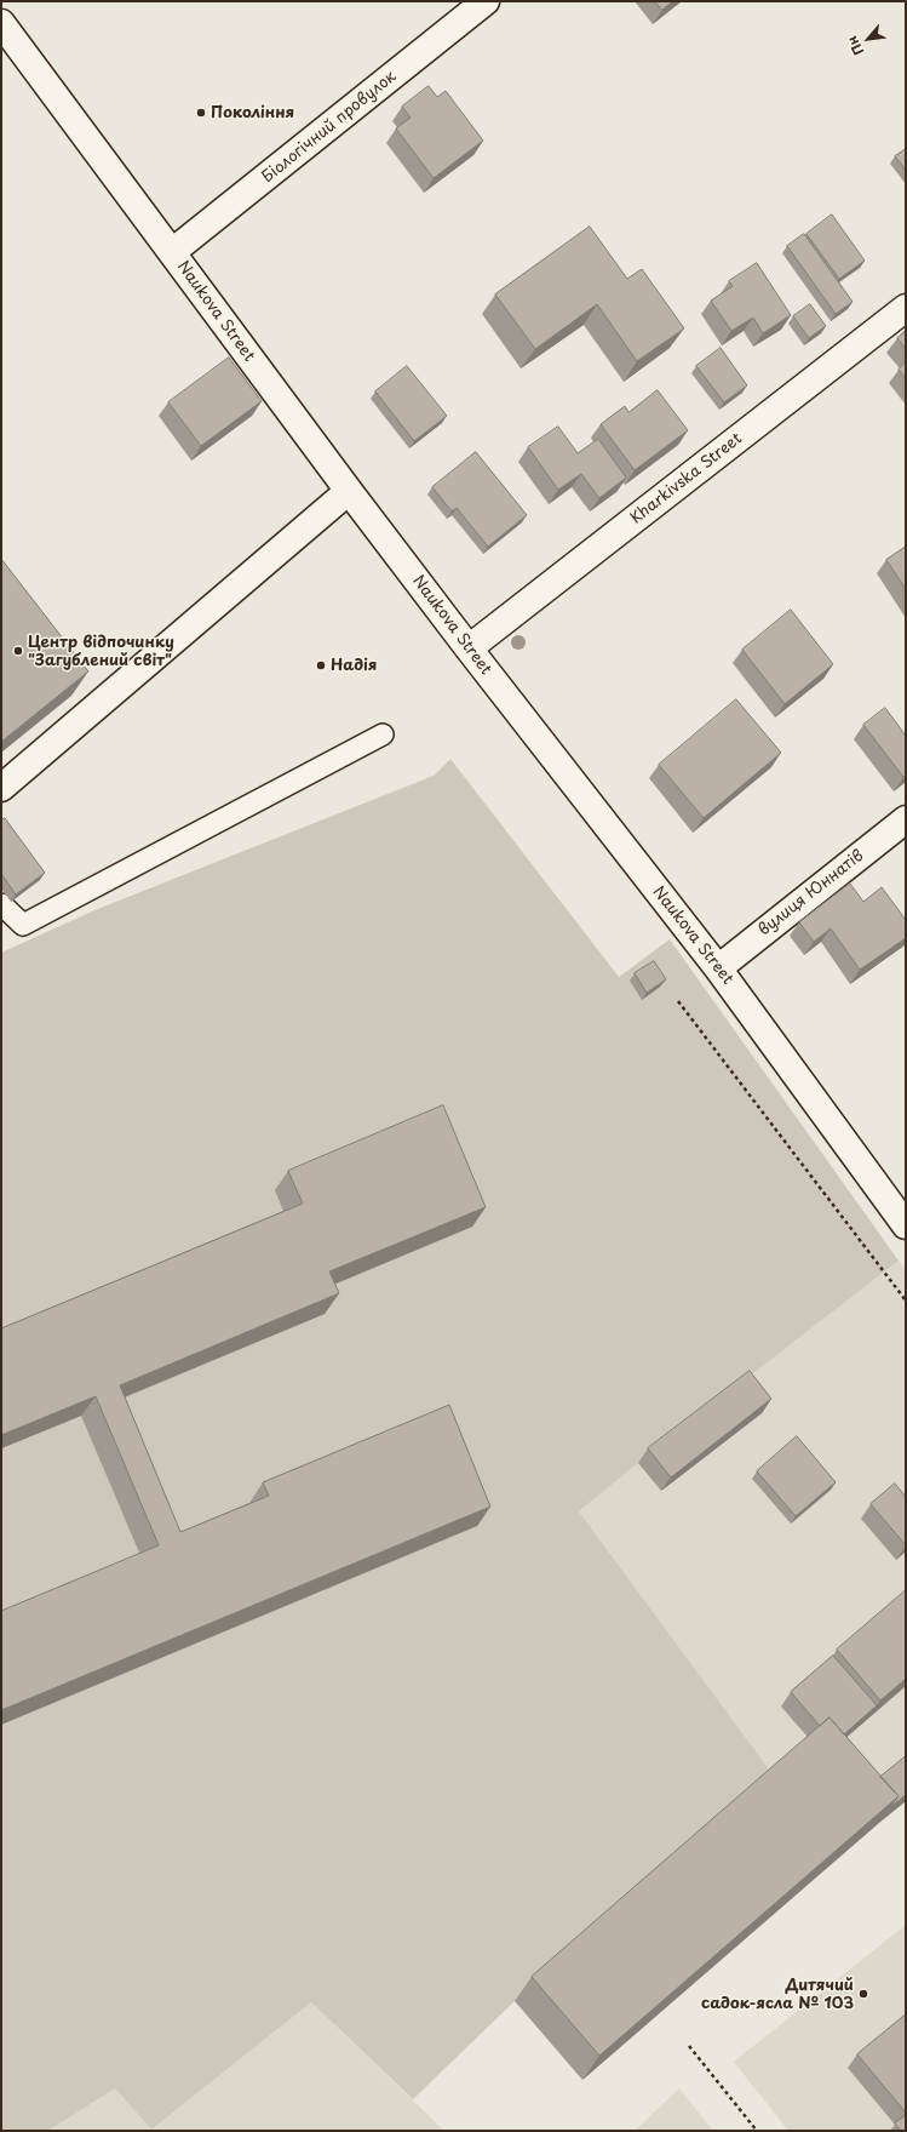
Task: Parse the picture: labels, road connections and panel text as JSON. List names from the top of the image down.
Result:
{
  "streets": {
    "street": [
      "Біологічний провулок",
      "Naukova Street",
      "Kharkivska Street",
      "вулиця Юннатів"
    ]
  },
  "crossings": [
    ["Біологічний провулок", "Naukova Street"],
    ["Naukova Street", "Kharkivska Street"],
    ["Naukova Street", "вулиця Юннатів"]
  ],
  "places": [
    "Покоління",
    "Центр відпочинку \"Загублений світ\"",
    "Надія",
    "Дитячий садок-ясла № 103"
  ],
  "north": "bottom left"
}
